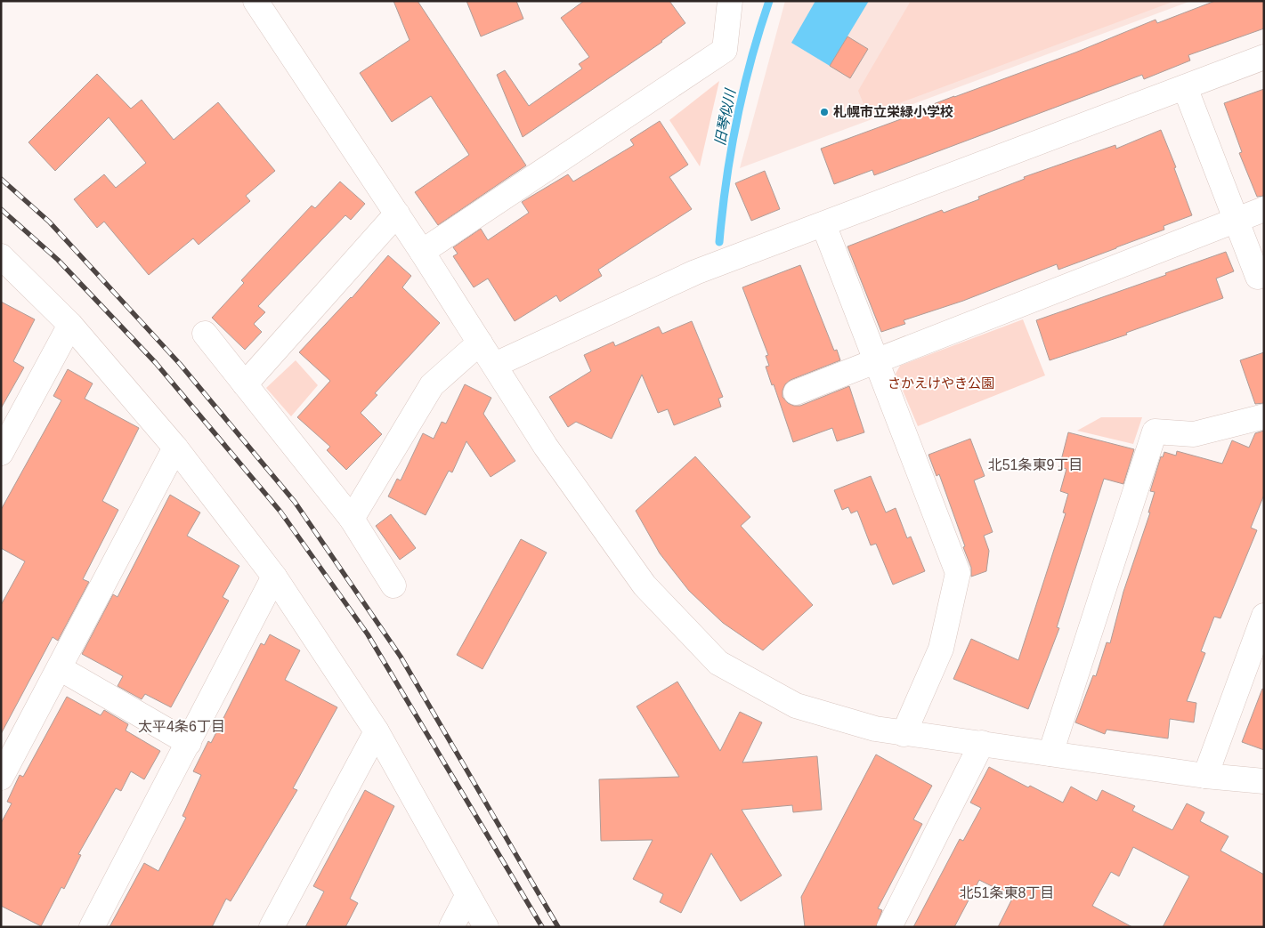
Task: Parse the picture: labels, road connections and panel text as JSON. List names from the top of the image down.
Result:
{
  "districts": ["北51条東9丁目", "太平4条6丁目", "北51条東8丁目"],
  "water": ["旧琴似川"],
  "parks": ["さかえけやき公園"],
  "places": ["札幌市立栄緑小学校"]
}
